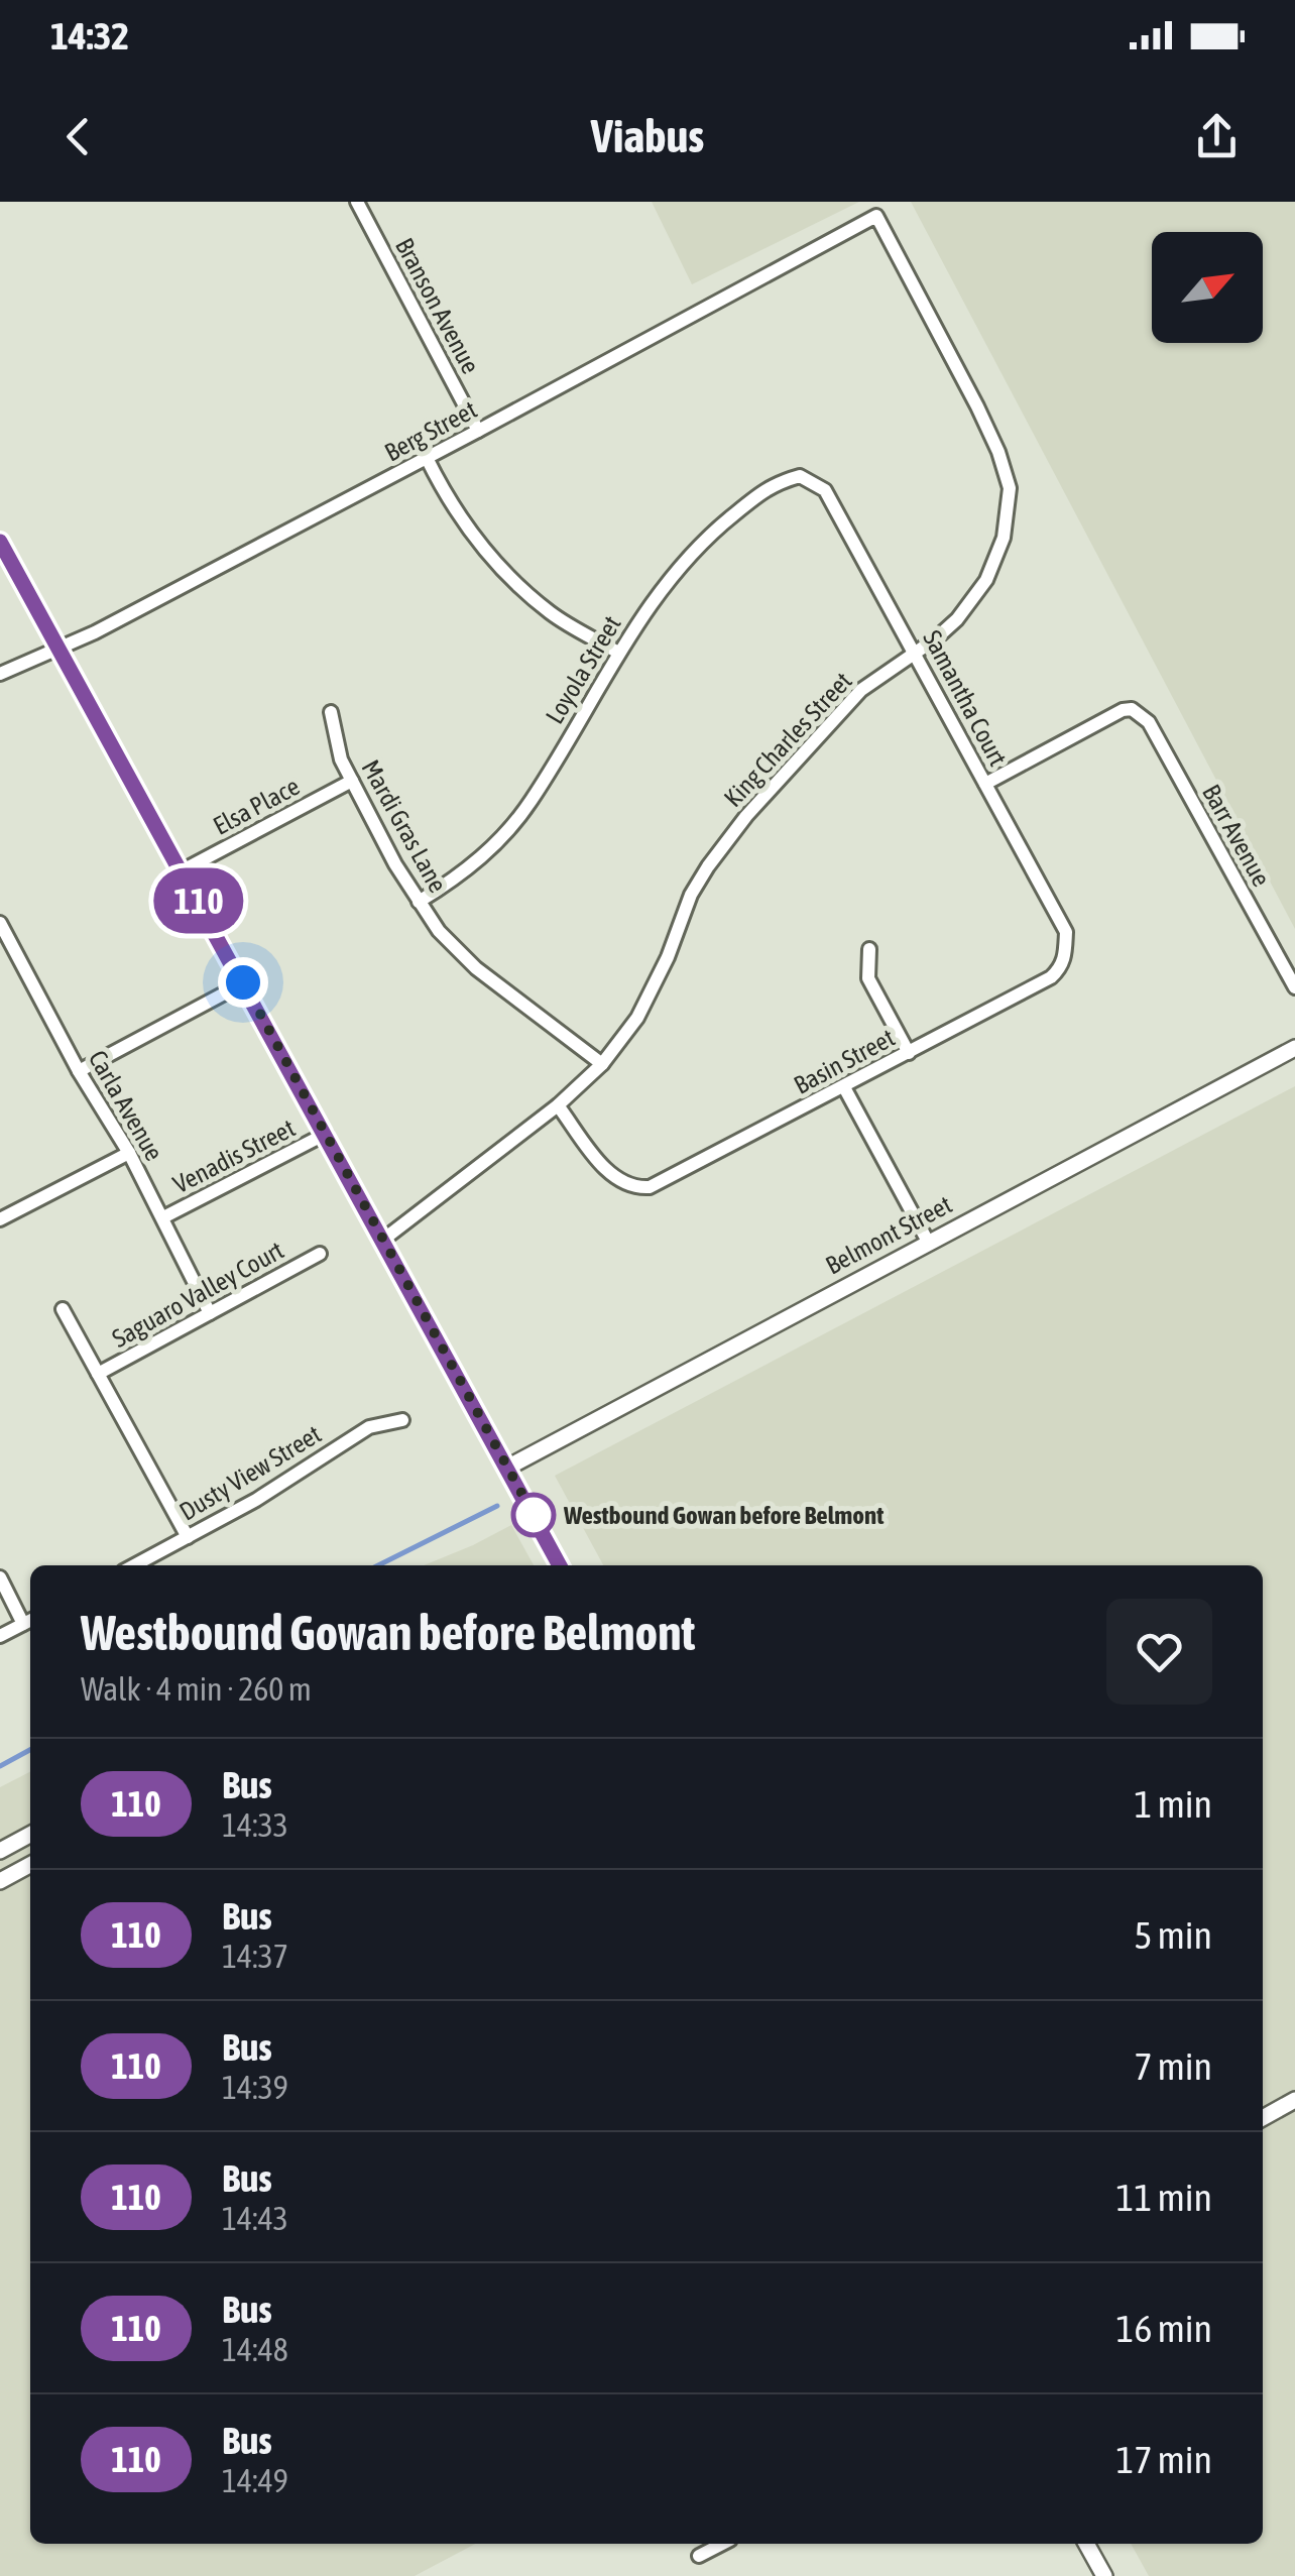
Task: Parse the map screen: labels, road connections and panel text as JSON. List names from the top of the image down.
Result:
{
  "streets": {
    "street": [
      "Branson Avenue",
      "Berg Street",
      "Loyola Street",
      "Samantha Court",
      "King Charles Street",
      "Elsa Place",
      "Mardi Gras Lane",
      "Barr Avenue",
      "Basin Street",
      "Carla Avenue",
      "Venadis Street",
      "Belmont Street",
      "Saguaro Valley Court",
      "Dusty View Street"
    ]
  },
  "crossings": [
    ["Branson Avenue", "Berg Street"],
    ["Berg Street", "King Charles Street"],
    ["Loyola Street", "Samantha Court"],
    ["Loyola Street", "Mardi Gras Lane"],
    ["Samantha Court", "King Charles Street"],
    ["Samantha Court", "Barr Avenue"],
    ["Samantha Court", "Basin Street"],
    ["King Charles Street", "Mardi Gras Lane"],
    ["King Charles Street", "Basin Street"],
    ["Elsa Place", "Mardi Gras Lane"],
    ["Carla Avenue", "Venadis Street"],
    ["Carla Avenue", "Saguaro Valley Court"]
  ],
  "places": ["Westbound Gowan before Belmont"],
  "lines": ["bus line 110"],
  "north": "top right",
  "page": {
    "status": "14:32",
    "header": "Viabus",
    "on_map": "110",
    "heading": ["Westbound Gowan before Belmont", "Walk · 4 min · 260 m"],
    "list": [
      {
        "mark": "110",
        "name": "Bus",
        "note": "14:33",
        "value": "1 min"
      },
      {
        "mark": "110",
        "name": "Bus",
        "note": "14:37",
        "value": "5 min"
      },
      {
        "mark": "110",
        "name": "Bus",
        "note": "14:39",
        "value": "7 min"
      },
      {
        "mark": "110",
        "name": "Bus",
        "note": "14:43",
        "value": "11 min"
      },
      {
        "mark": "110",
        "name": "Bus",
        "note": "14:48",
        "value": "16 min"
      },
      {
        "mark": "110",
        "name": "Bus",
        "note": "14:49",
        "value": "17 min"
      }
    ]
  }
}
